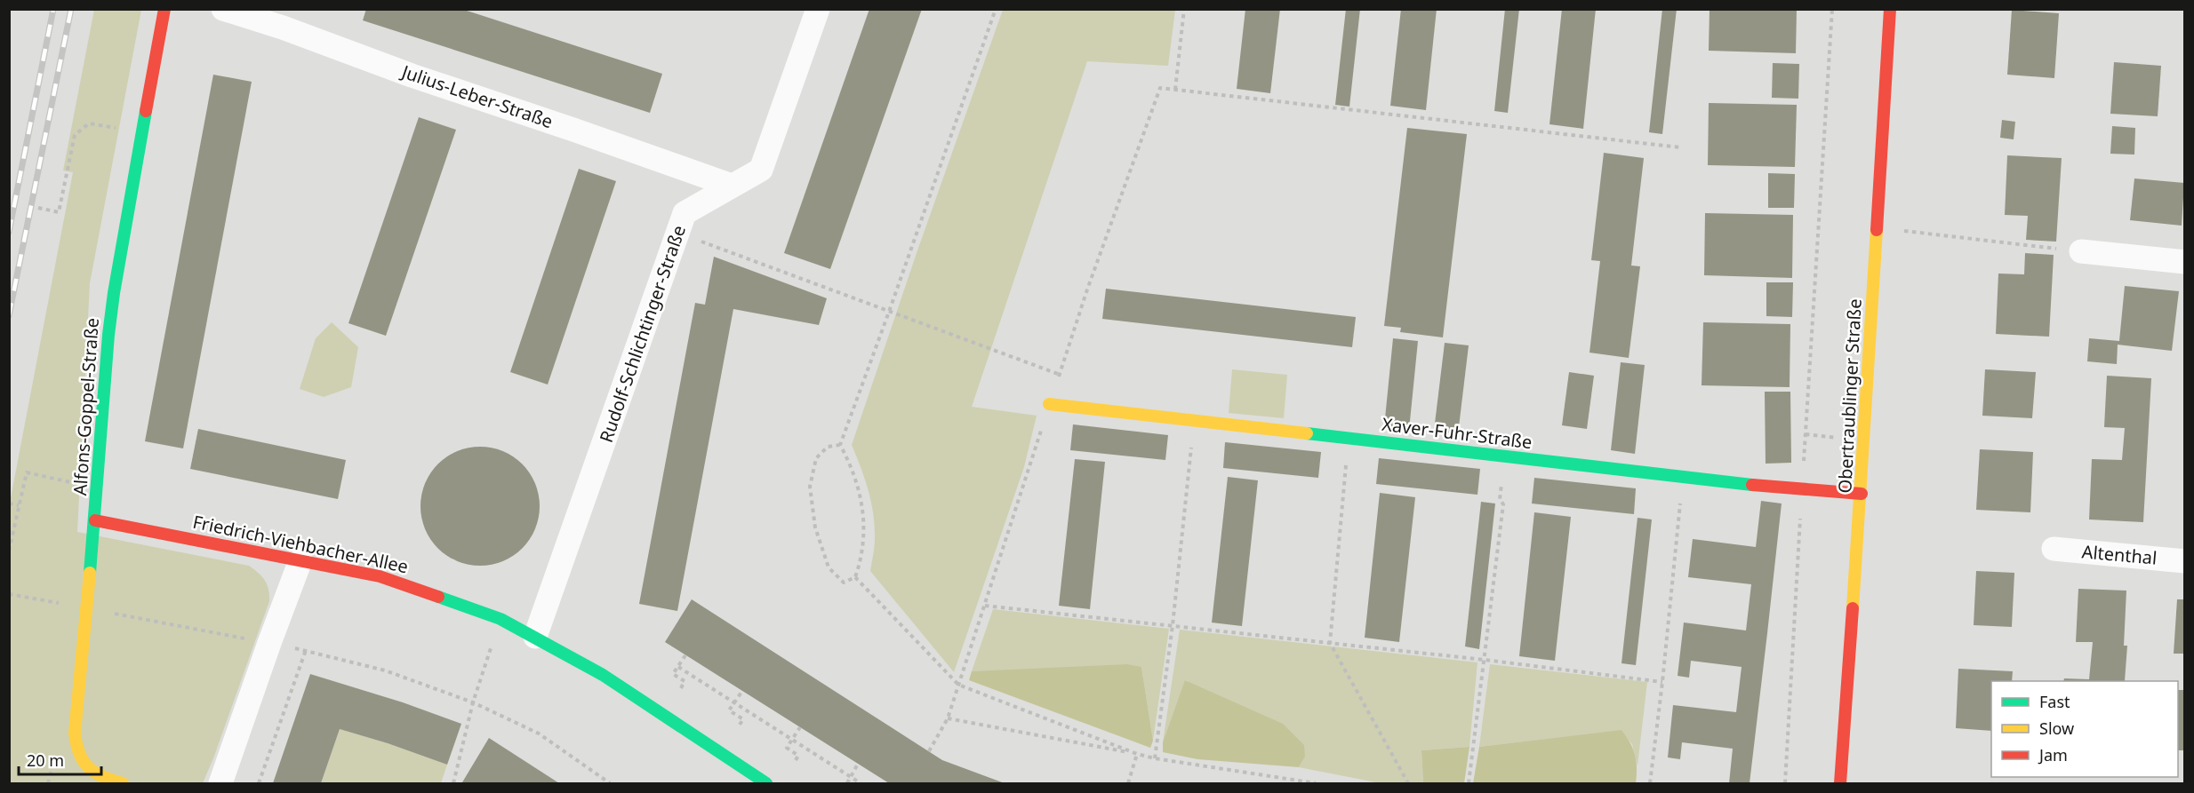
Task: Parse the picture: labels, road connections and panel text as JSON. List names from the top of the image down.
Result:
{
  "streets": {
    "street": [
      "Julius-Leber-Straße",
      "Rudolf-Schlichtinger-Straße",
      "Obertraublinger Straße",
      "Alfons-Goppel-Straße",
      "Xaver-Fuhr-Straße",
      "Friedrich-Viehbacher-Allee",
      "Altenthal"
    ]
  },
  "crossings": [
    ["Julius-Leber-Straße", "Rudolf-Schlichtinger-Straße"],
    ["Rudolf-Schlichtinger-Straße", "Friedrich-Viehbacher-Allee"],
    ["Obertraublinger Straße", "Xaver-Fuhr-Straße"],
    ["Alfons-Goppel-Straße", "Friedrich-Viehbacher-Allee"]
  ],
  "legend": ["Fast", "Slow", "Jam"],
  "scale_bar": "20 m"
}
